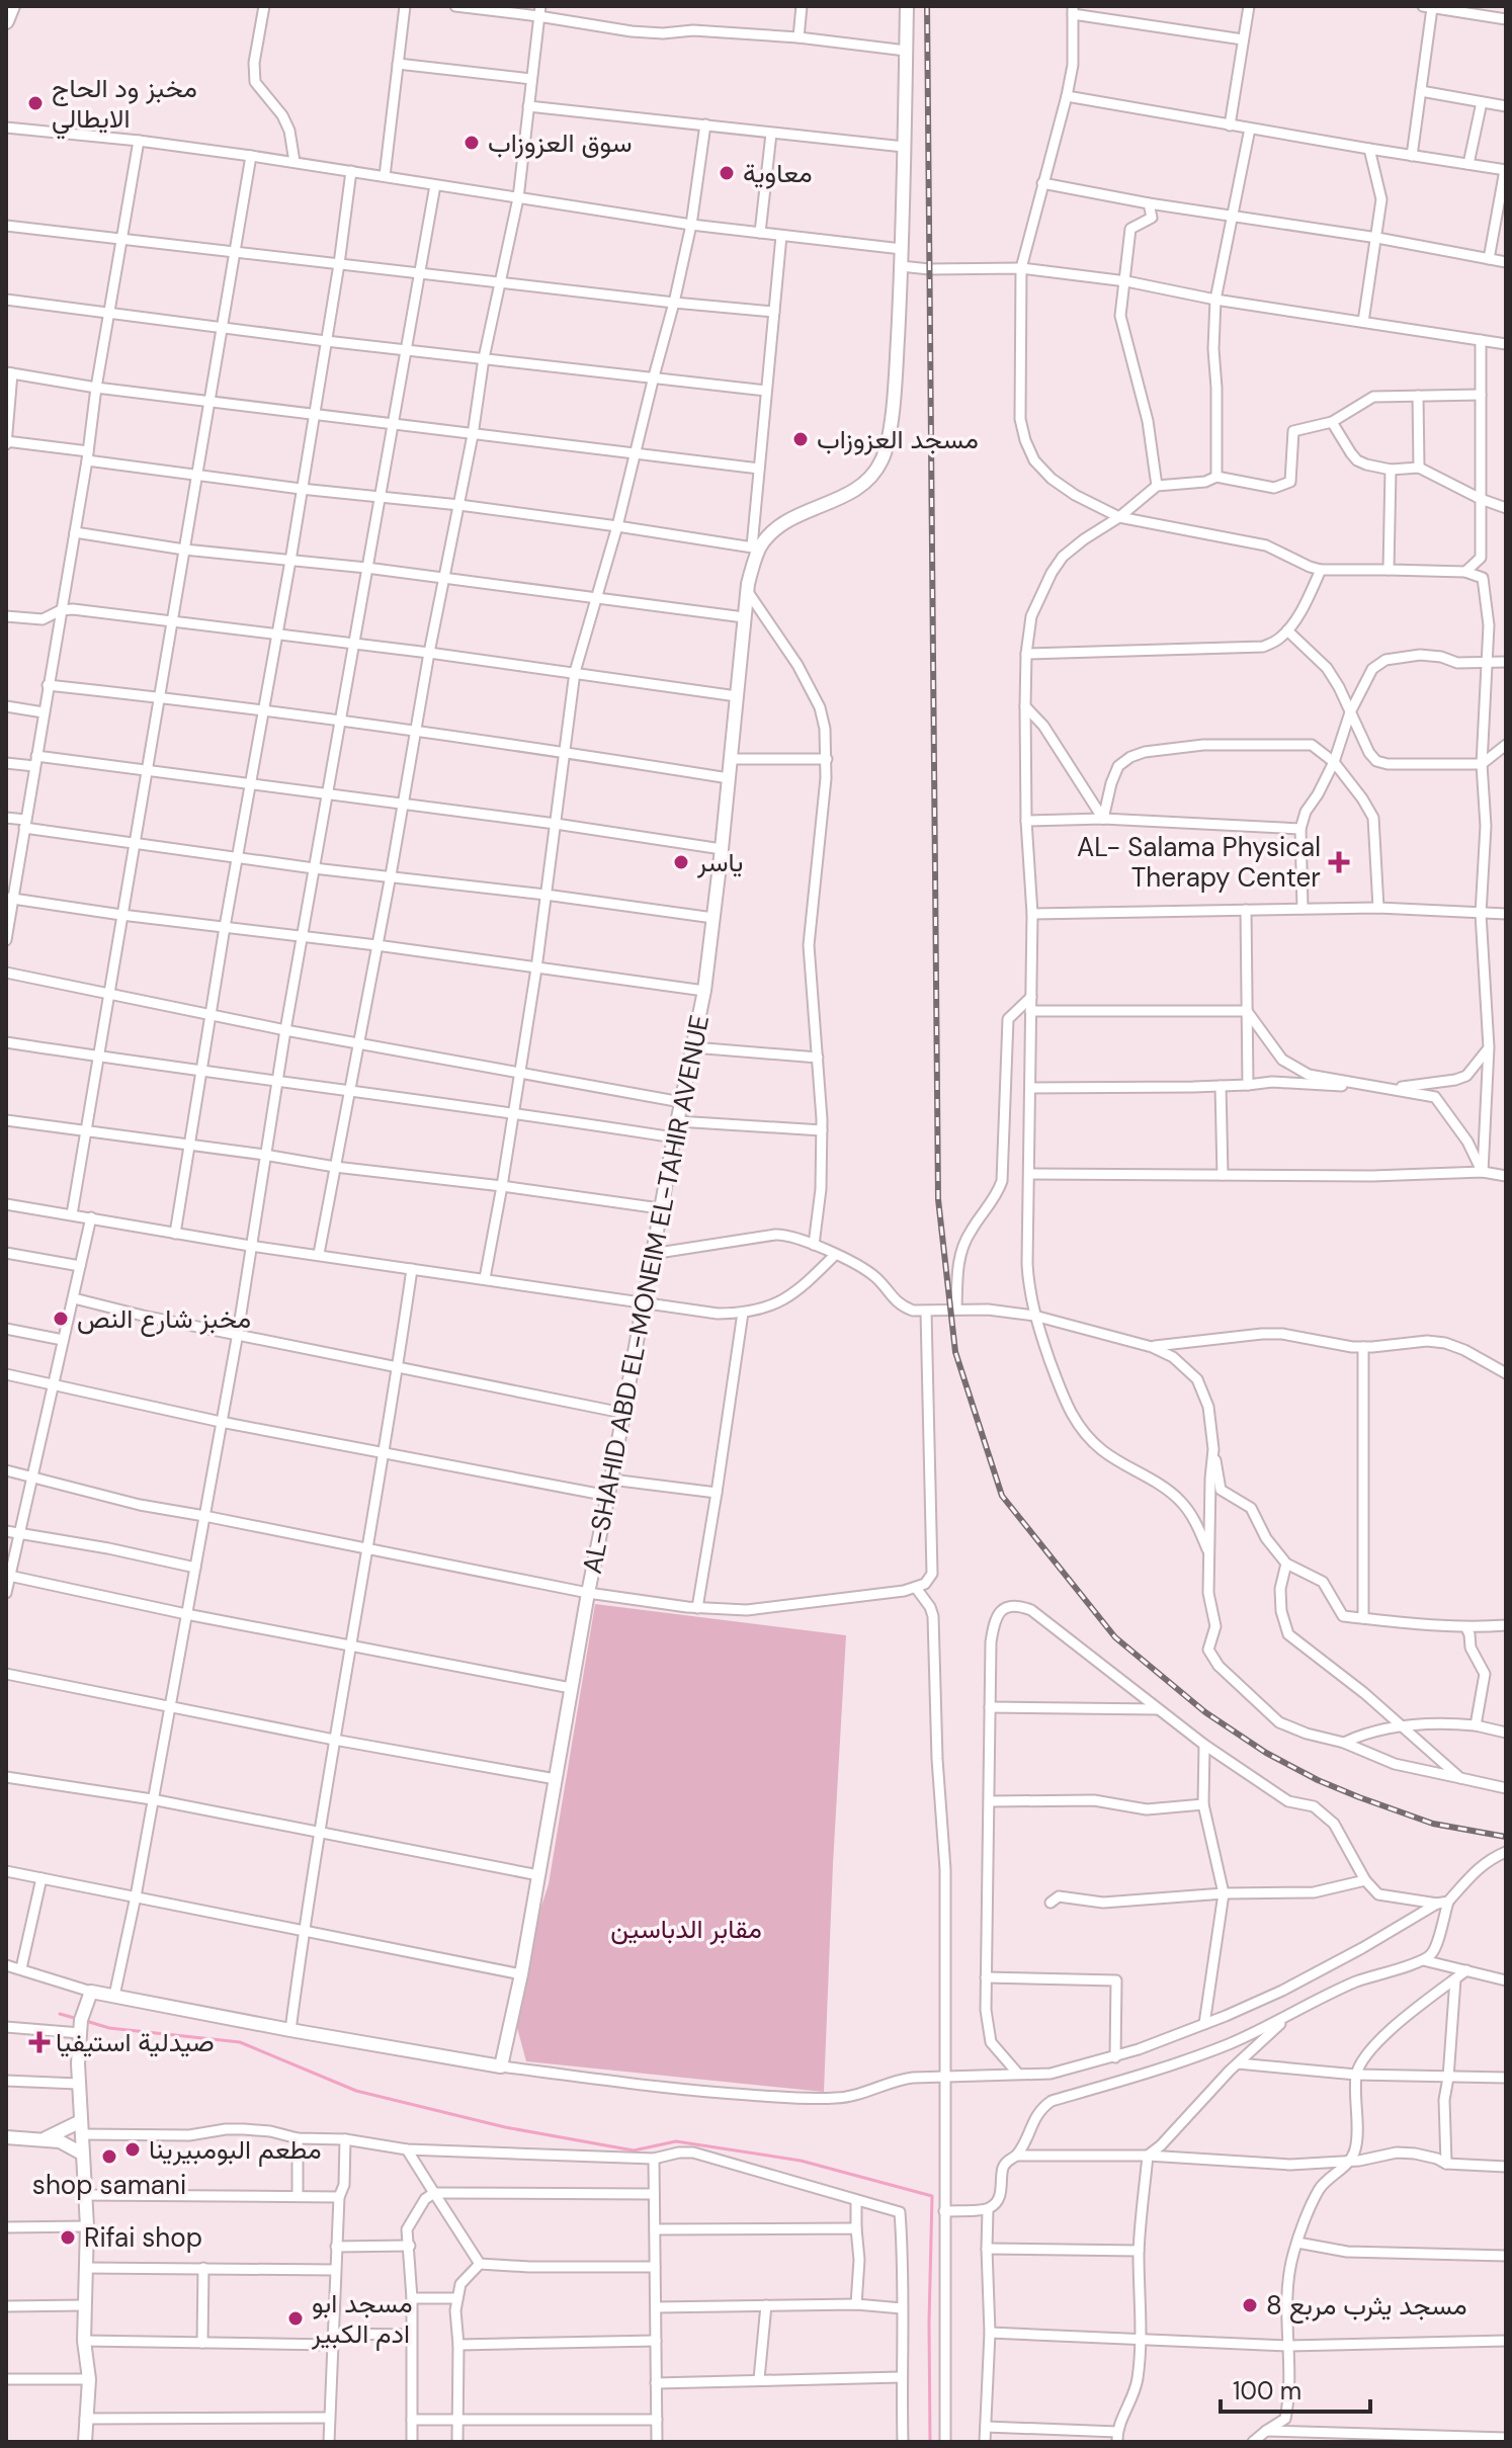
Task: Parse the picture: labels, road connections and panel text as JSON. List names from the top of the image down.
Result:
{
  "streets": {
    "street": ["AL-SHAHID ABD EL-MONEIM EL-TAHIR AVENUE"]
  },
  "parks": ["مقابر الدباسين"],
  "places": {
    "other": [
      "مخبز ود الحاج الايطالي",
      "سوق العزوزاب",
      "معاوية",
      "مسجد العزوزاب",
      "ياسر",
      "مخبز شارع النص",
      "مطعم البومبيرينا",
      "shop samani",
      "Rifai shop",
      "مسجد يثرب مربع 8",
      "مسجد ابو ادم الكبير"
    ],
    "health": ["AL- Salama Physical Therapy Center", "صيدلية استيفيا"]
  },
  "scale_bar": "100 m"
}
